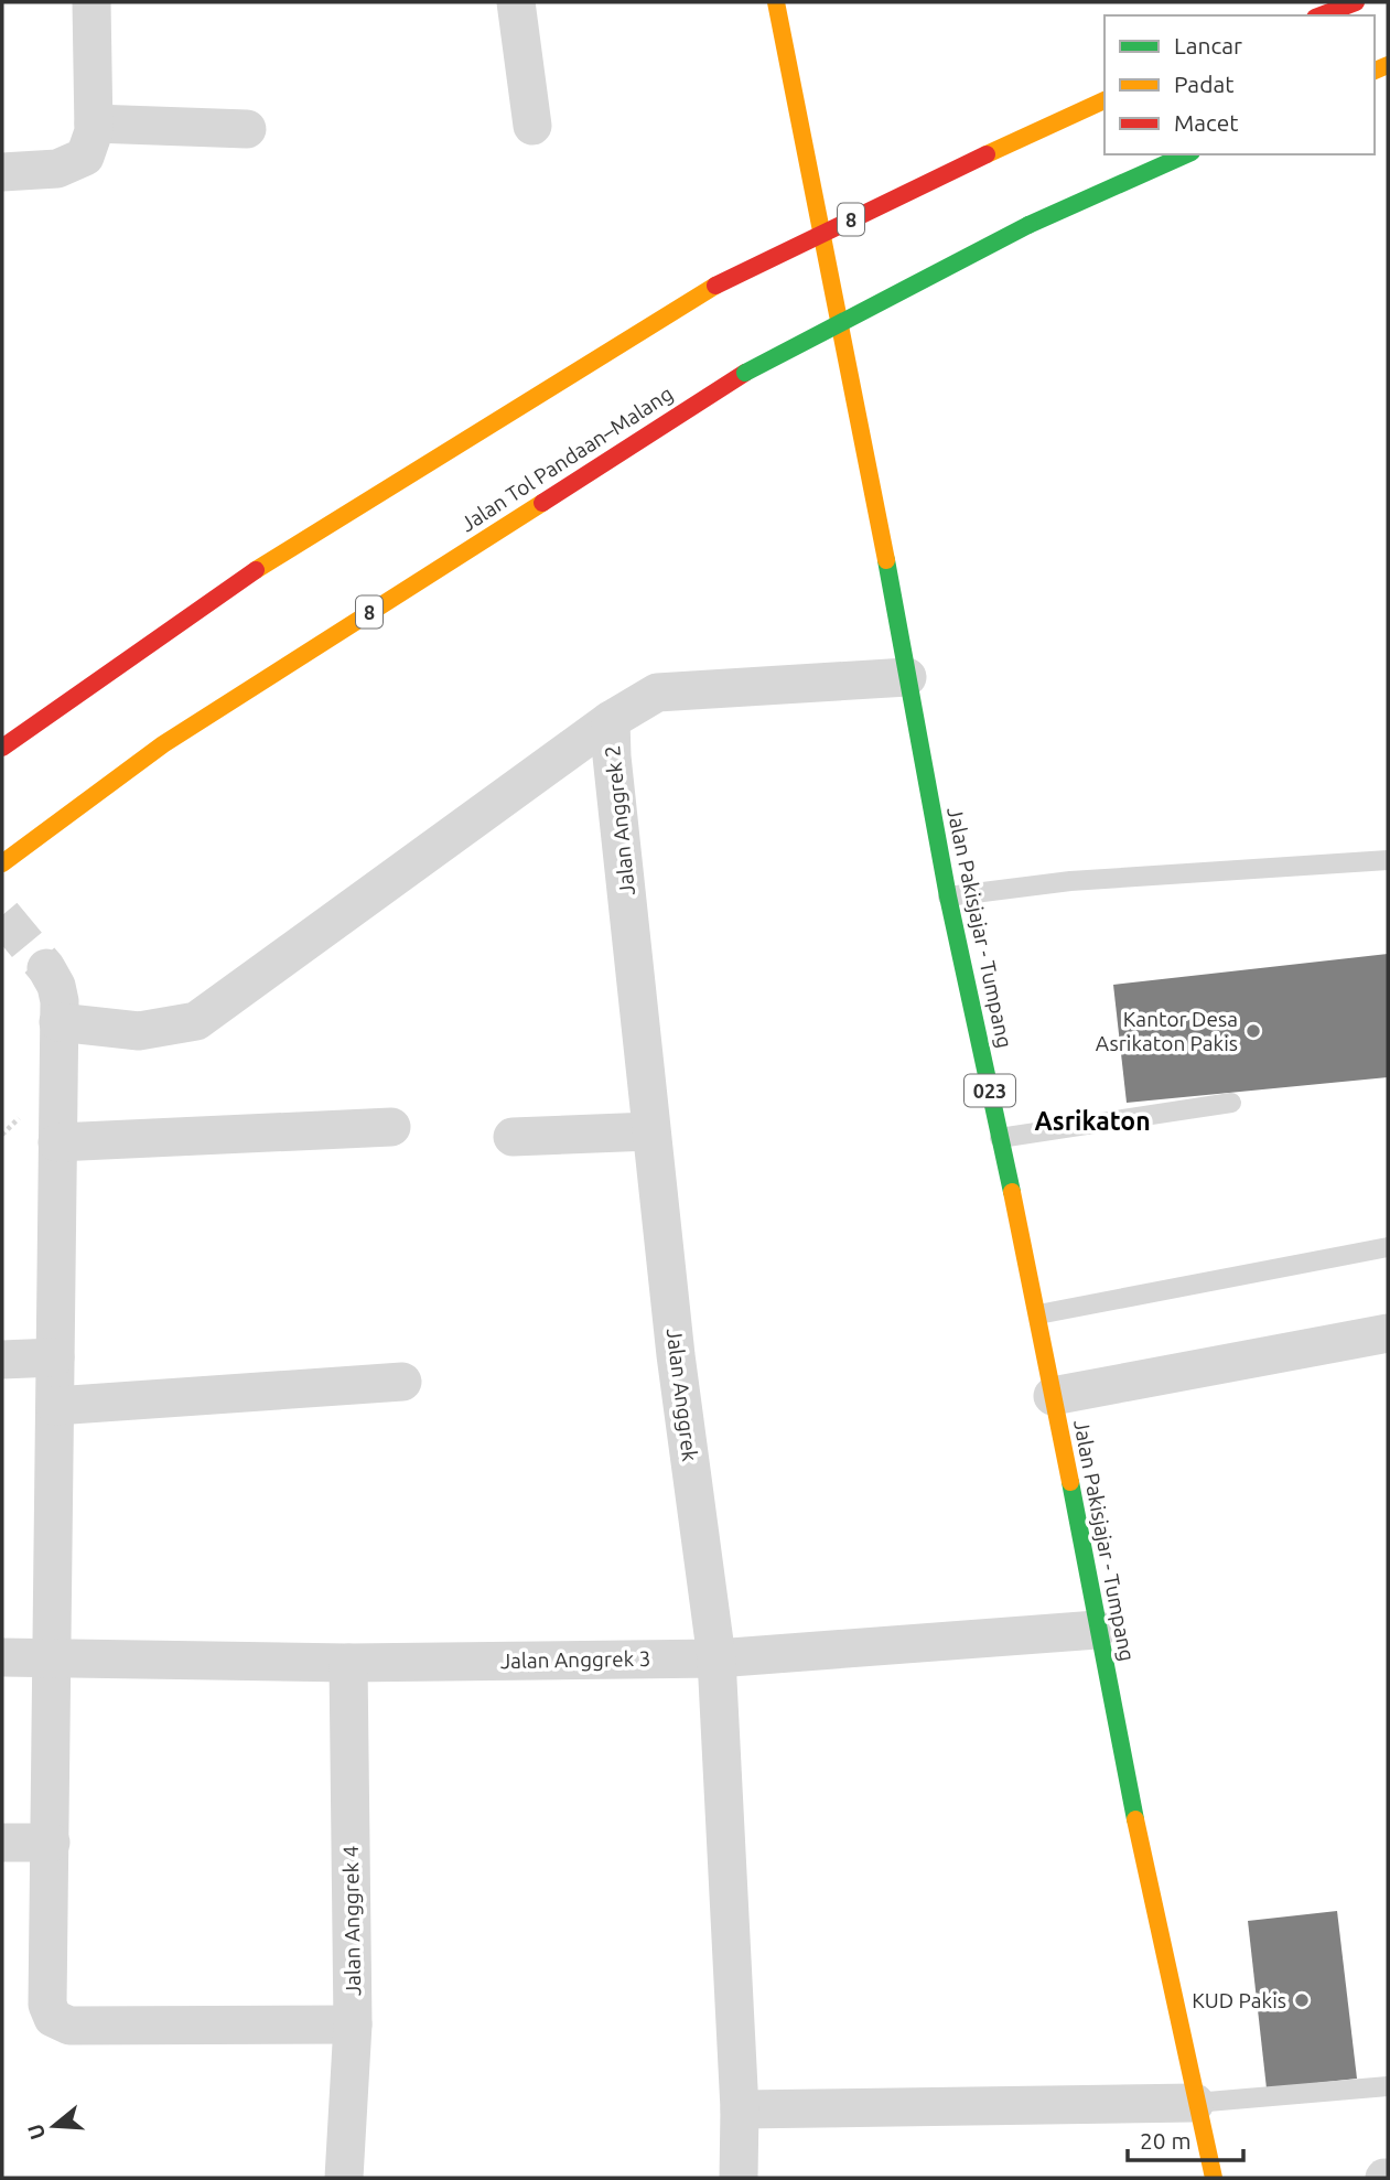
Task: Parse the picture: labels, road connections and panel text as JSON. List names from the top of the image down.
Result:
{
  "streets": {
    "main road": [
      "8",
      "Jalan Tol Pandaan–Malang",
      "Jalan Pakisjajar - Tumpang",
      "023"
    ],
    "street": [
      "Jalan Anggrek 2",
      "Jalan Anggrek",
      "Jalan Anggrek 3",
      "Jalan Anggrek 4"
    ]
  },
  "crossings": [
    ["Jalan Anggrek 2", "Jalan Pakisjajar - Tumpang"],
    ["Jalan Anggrek 2", "Jalan Anggrek"],
    ["Jalan Pakisjajar - Tumpang", "Jalan Anggrek 3"],
    ["Jalan Anggrek", "Jalan Anggrek 3"],
    ["Jalan Anggrek 3", "Jalan Anggrek 4"]
  ],
  "districts": ["Asrikaton"],
  "places": ["Kantor Desa Asrikaton Pakis", "KUD Pakis"],
  "legend": ["Lancar", "Padat", "Macet"],
  "scale_bar": "20 m",
  "north": "left"
}
